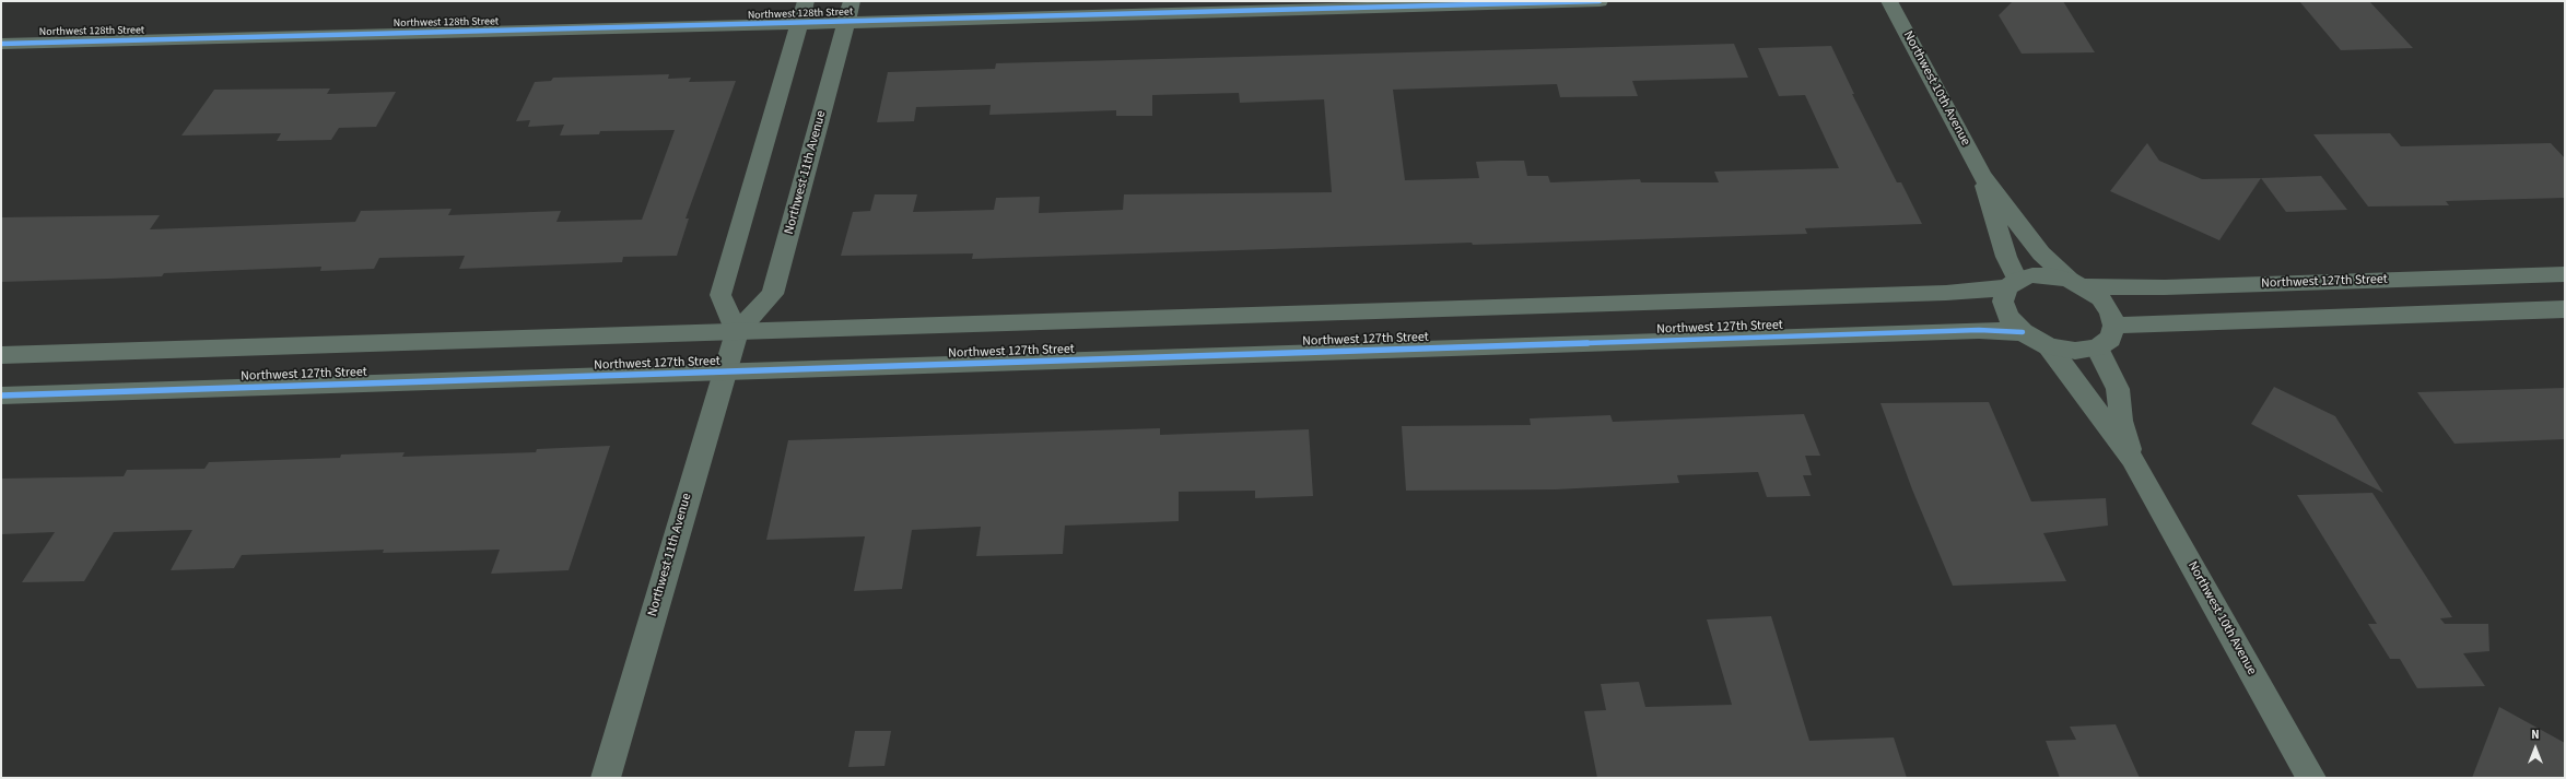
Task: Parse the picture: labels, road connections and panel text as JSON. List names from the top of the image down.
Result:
{
  "streets": {
    "street": [
      "Northwest 128th Street",
      "Northwest 10th Avenue",
      "Northwest 11th Avenue",
      "Northwest 127th Street"
    ]
  },
  "crossings": [
    ["Northwest 128th Street", "Northwest 11th Avenue"],
    ["Northwest 10th Avenue", "Northwest 127th Street"],
    ["Northwest 11th Avenue", "Northwest 127th Street"]
  ],
  "north": "top"
}
